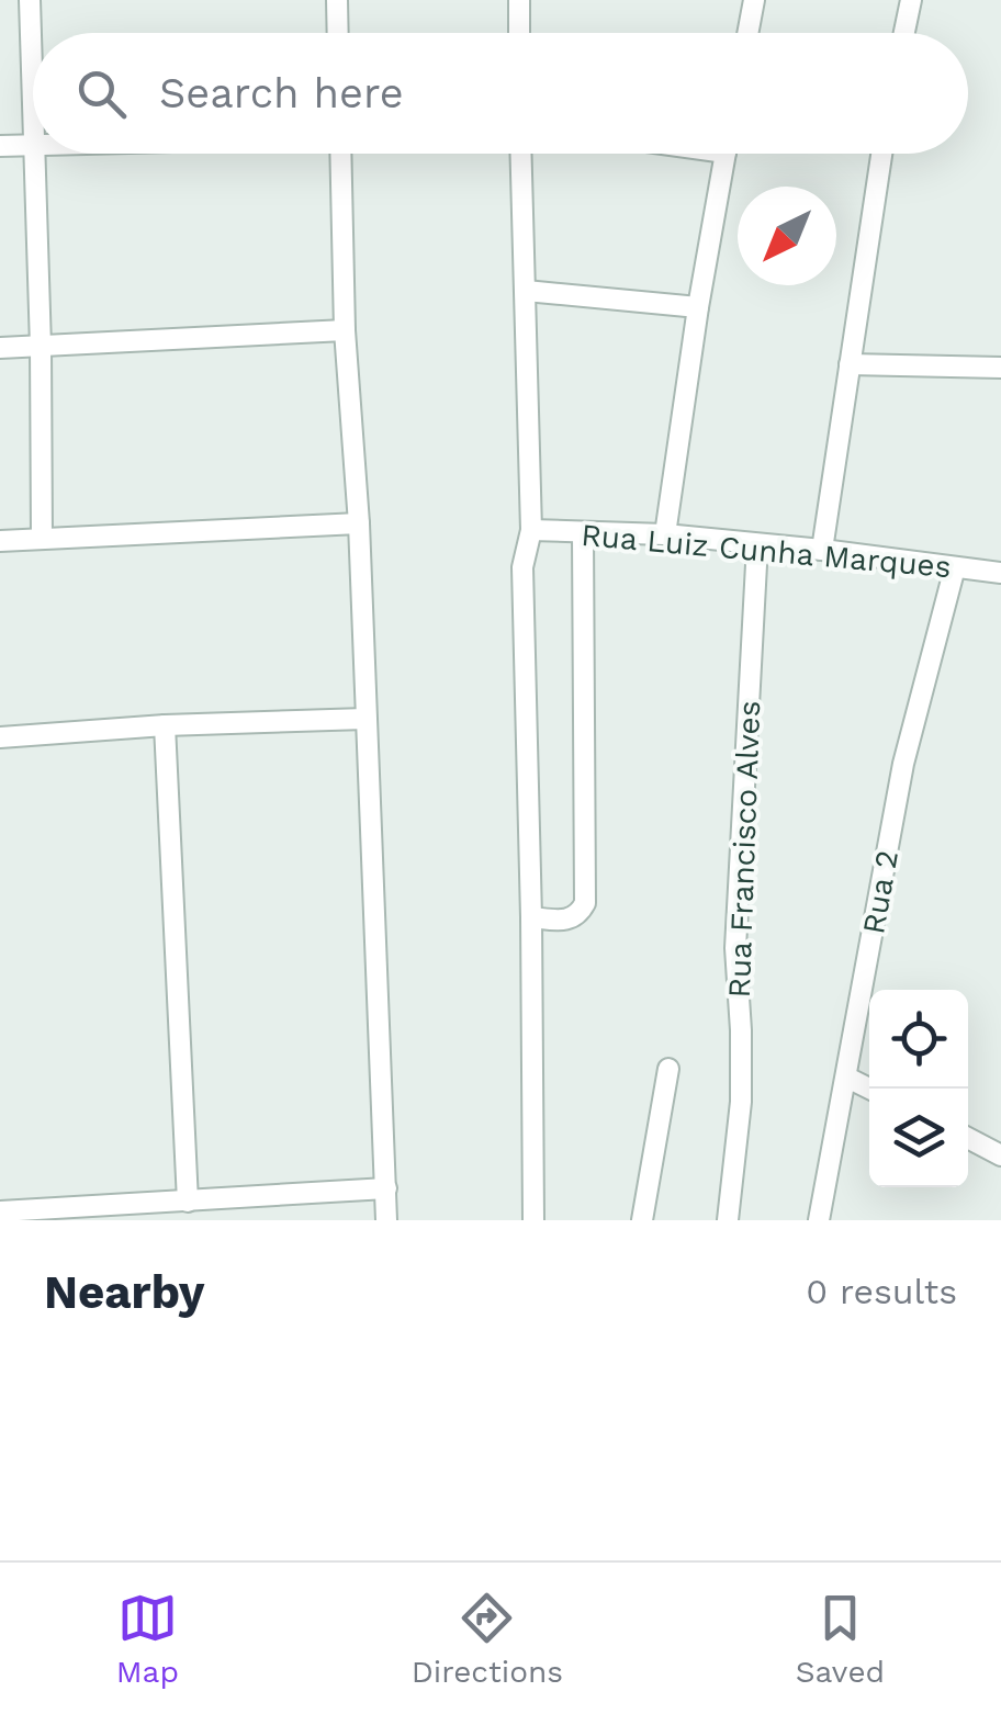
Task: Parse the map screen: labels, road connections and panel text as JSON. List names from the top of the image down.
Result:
{
  "streets": {
    "street": ["Rua Luiz Cunha Marques", "Rua Francisco Alves", "Rua 2"]
  },
  "crossings": [
    ["Rua Luiz Cunha Marques", "Rua Francisco Alves"],
    ["Rua Luiz Cunha Marques", "Rua 2"]
  ],
  "north": "bottom left",
  "page": {
    "search": "Search here",
    "heading": ["Nearby", "0 results"],
    "nav": ["Map", "Directions", "Saved"]
  }
}
